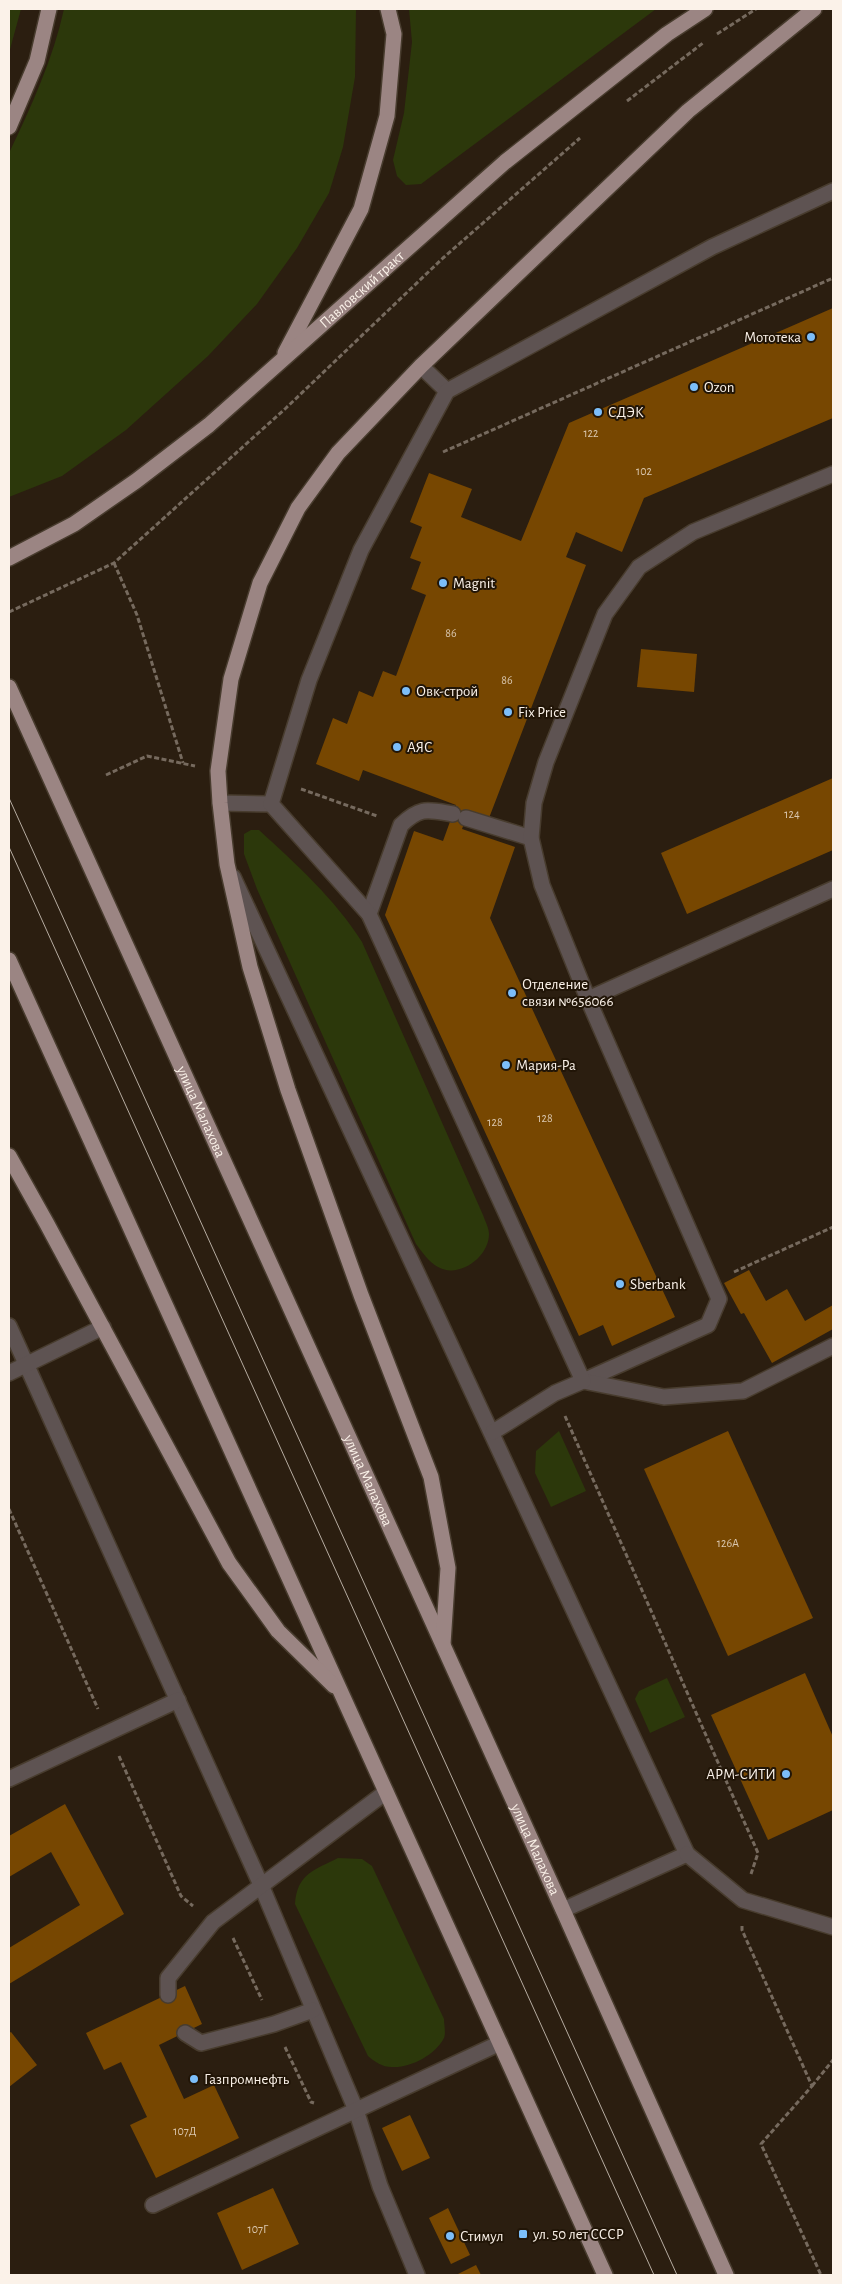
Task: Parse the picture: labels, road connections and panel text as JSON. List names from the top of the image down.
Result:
{
  "streets": {
    "main road": ["Павловский тракт", "улица Малахова"]
  },
  "places": {
    "other": [
      "Мототека",
      "Ozon",
      "СДЭК",
      "Magnit",
      "Овк-строй",
      "Fix Price",
      "АЯС",
      "Отделение связи №656066",
      "Мария-Ра",
      "Sberbank",
      "АРМ-СИТИ",
      "Газпромнефть",
      "Стимул"
    ],
    "transit": ["ул. 50 лет СССР"]
  },
  "house_numbers": [
    "122",
    "102",
    "86",
    "86",
    "124",
    "128",
    "128",
    "126А",
    "107Д",
    "107Г"
  ]
}
